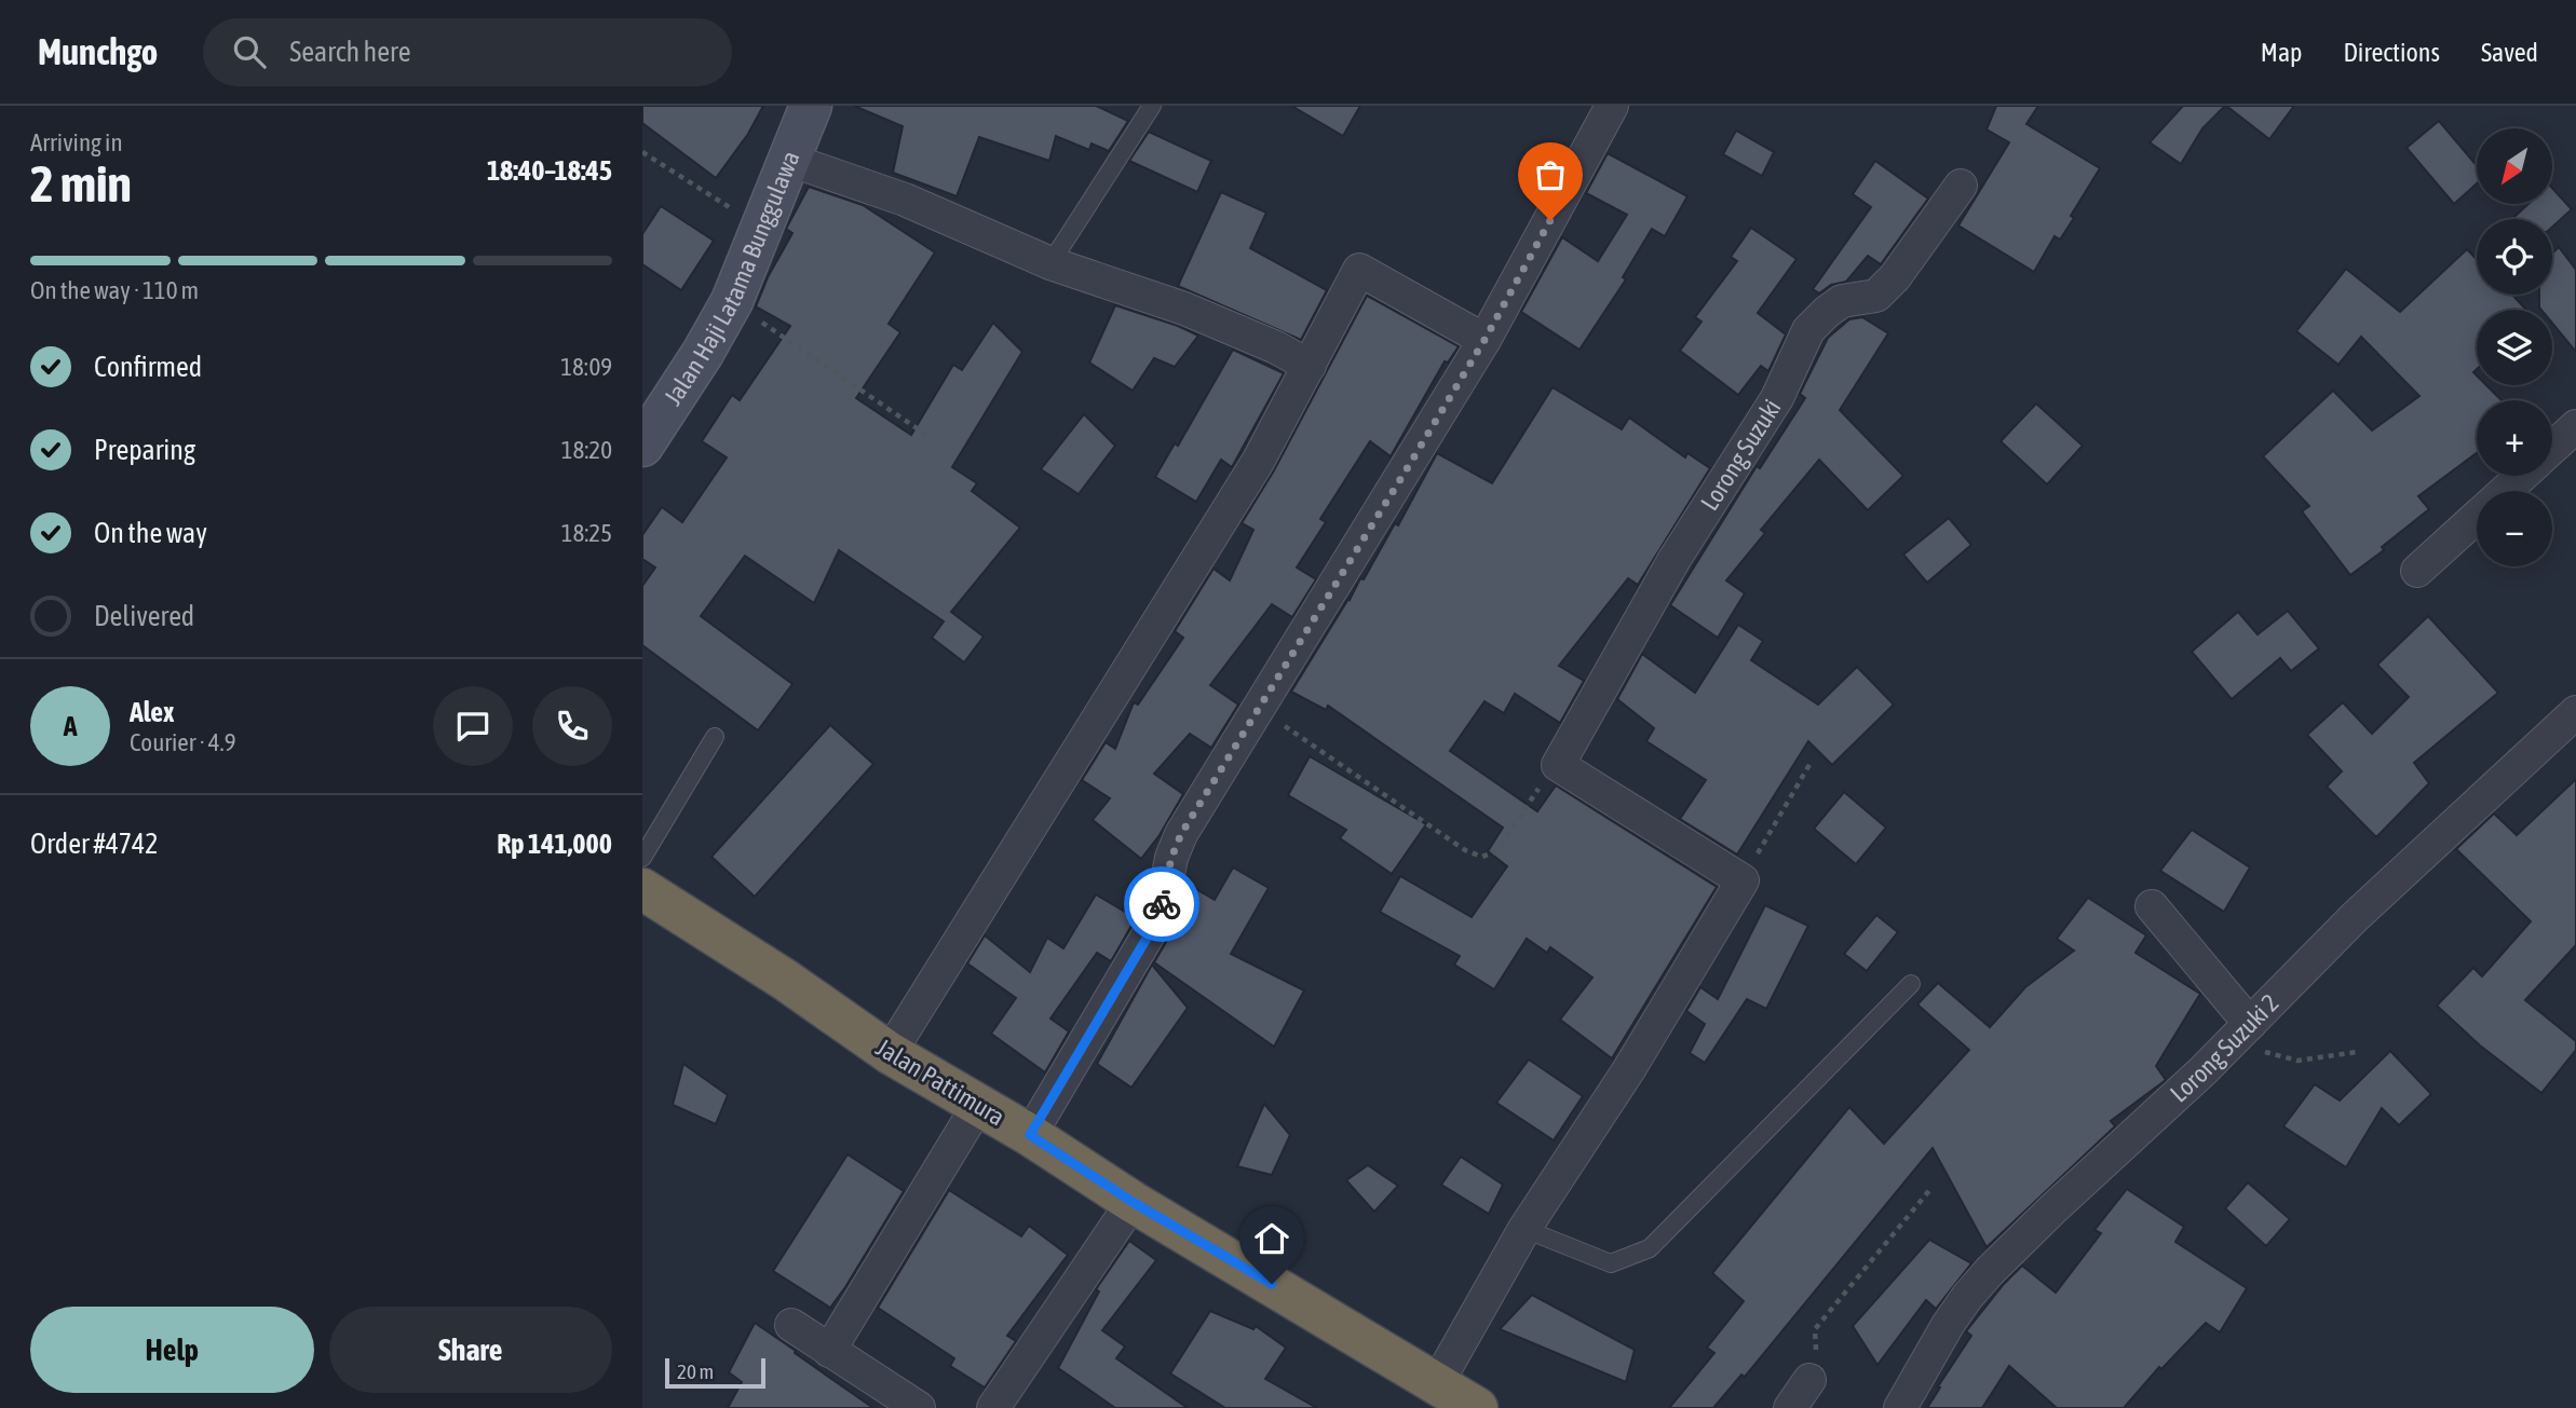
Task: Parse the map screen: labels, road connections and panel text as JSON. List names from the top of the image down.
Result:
{
  "streets": {
    "highway": ["Jalan Pattimura"],
    "main road": ["Jalan Haji Latama Bunggulawa"],
    "street": ["Lorong Suzuki", "Lorong Suzuki 2"]
  },
  "scale_bar": "20 m",
  "north": "bottom left",
  "page": {
    "header": "Munchgo",
    "search": "Search here",
    "nav": ["Map", "Directions", "Saved"],
    "heading": ["2 min", "Arriving in", "18:40–18:45"],
    "panel": [
      "Alex",
      "Courier · 4.9",
      "Order #4742",
      "Rp 141,000"
    ],
    "map_buttons": ["+", "−"],
    "bar": "On the way · 110 m",
    "list": [
      ["Confirmed", "18:09"],
      ["Preparing", "18:20"],
      ["On the way", "18:25"],
      "Delivered"
    ],
    "round": "A",
    "buttons": ["Help", "Share"],
    "scale": "20 m"
  }
}
